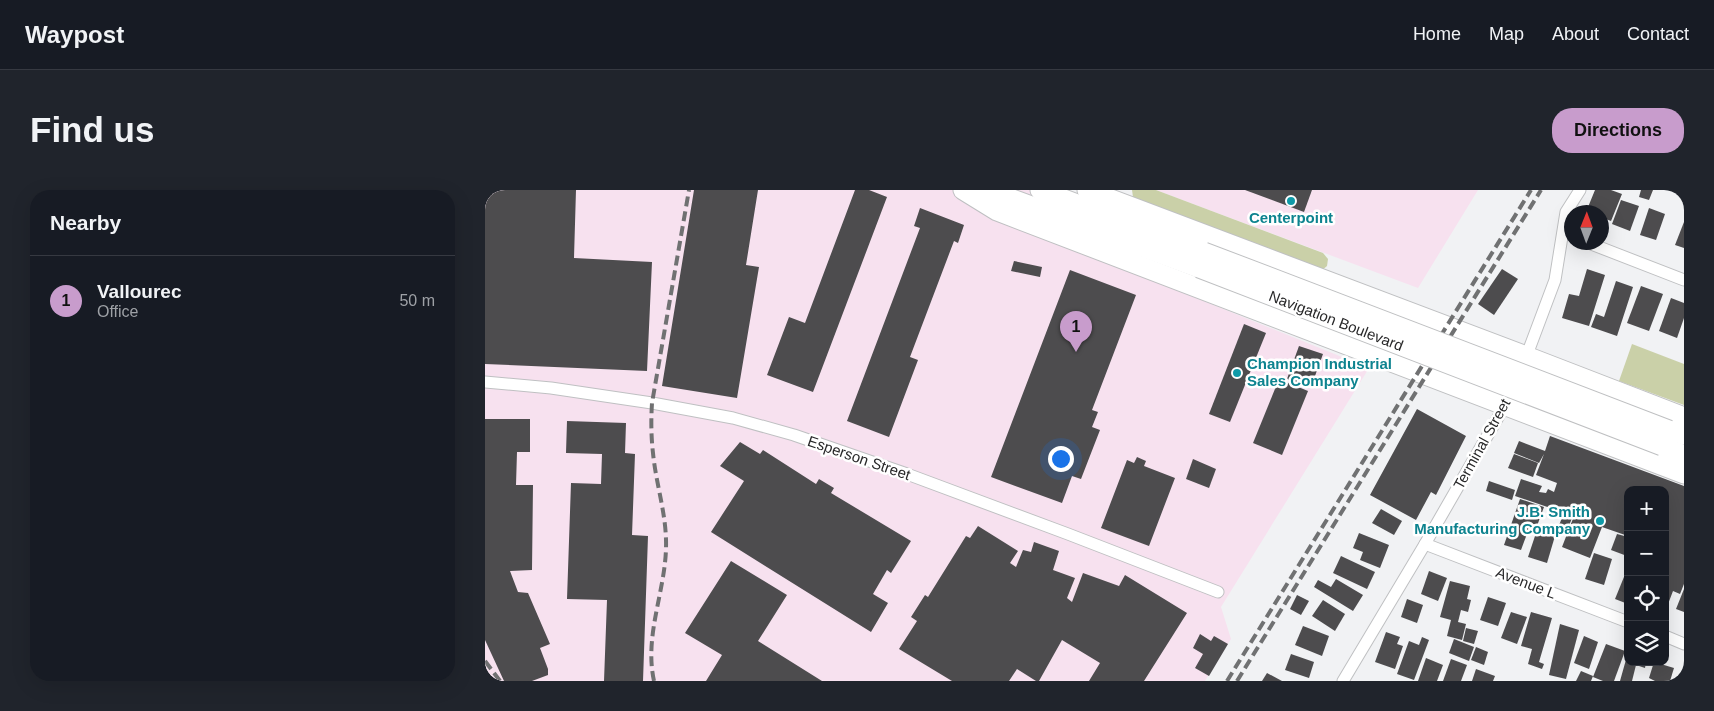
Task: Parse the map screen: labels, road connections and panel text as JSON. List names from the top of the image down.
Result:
{
  "streets": {
    "main road": ["Navigation Boulevard"],
    "street": ["Terminal Street", "Esperson Street", "Avenue L"]
  },
  "crossings": [
    ["Terminal Street", "Avenue L"]
  ],
  "places": ["Centerpoint", "Champion Industrial Sales Company", "J.B. Smith Manufacturing Company"],
  "north": "top",
  "page": {
    "header": "Waypost",
    "nav": [
      "Home",
      "Map",
      "About",
      "Contact"
    ],
    "buttons": "Directions",
    "title": "Find us",
    "heading": "Nearby",
    "list": [
      {
        "mark": "1",
        "name": "Vallourec",
        "note": "Office",
        "value": "50 m"
      }
    ],
    "pins": "1",
    "map_buttons": ["+", "−"]
  }
}
